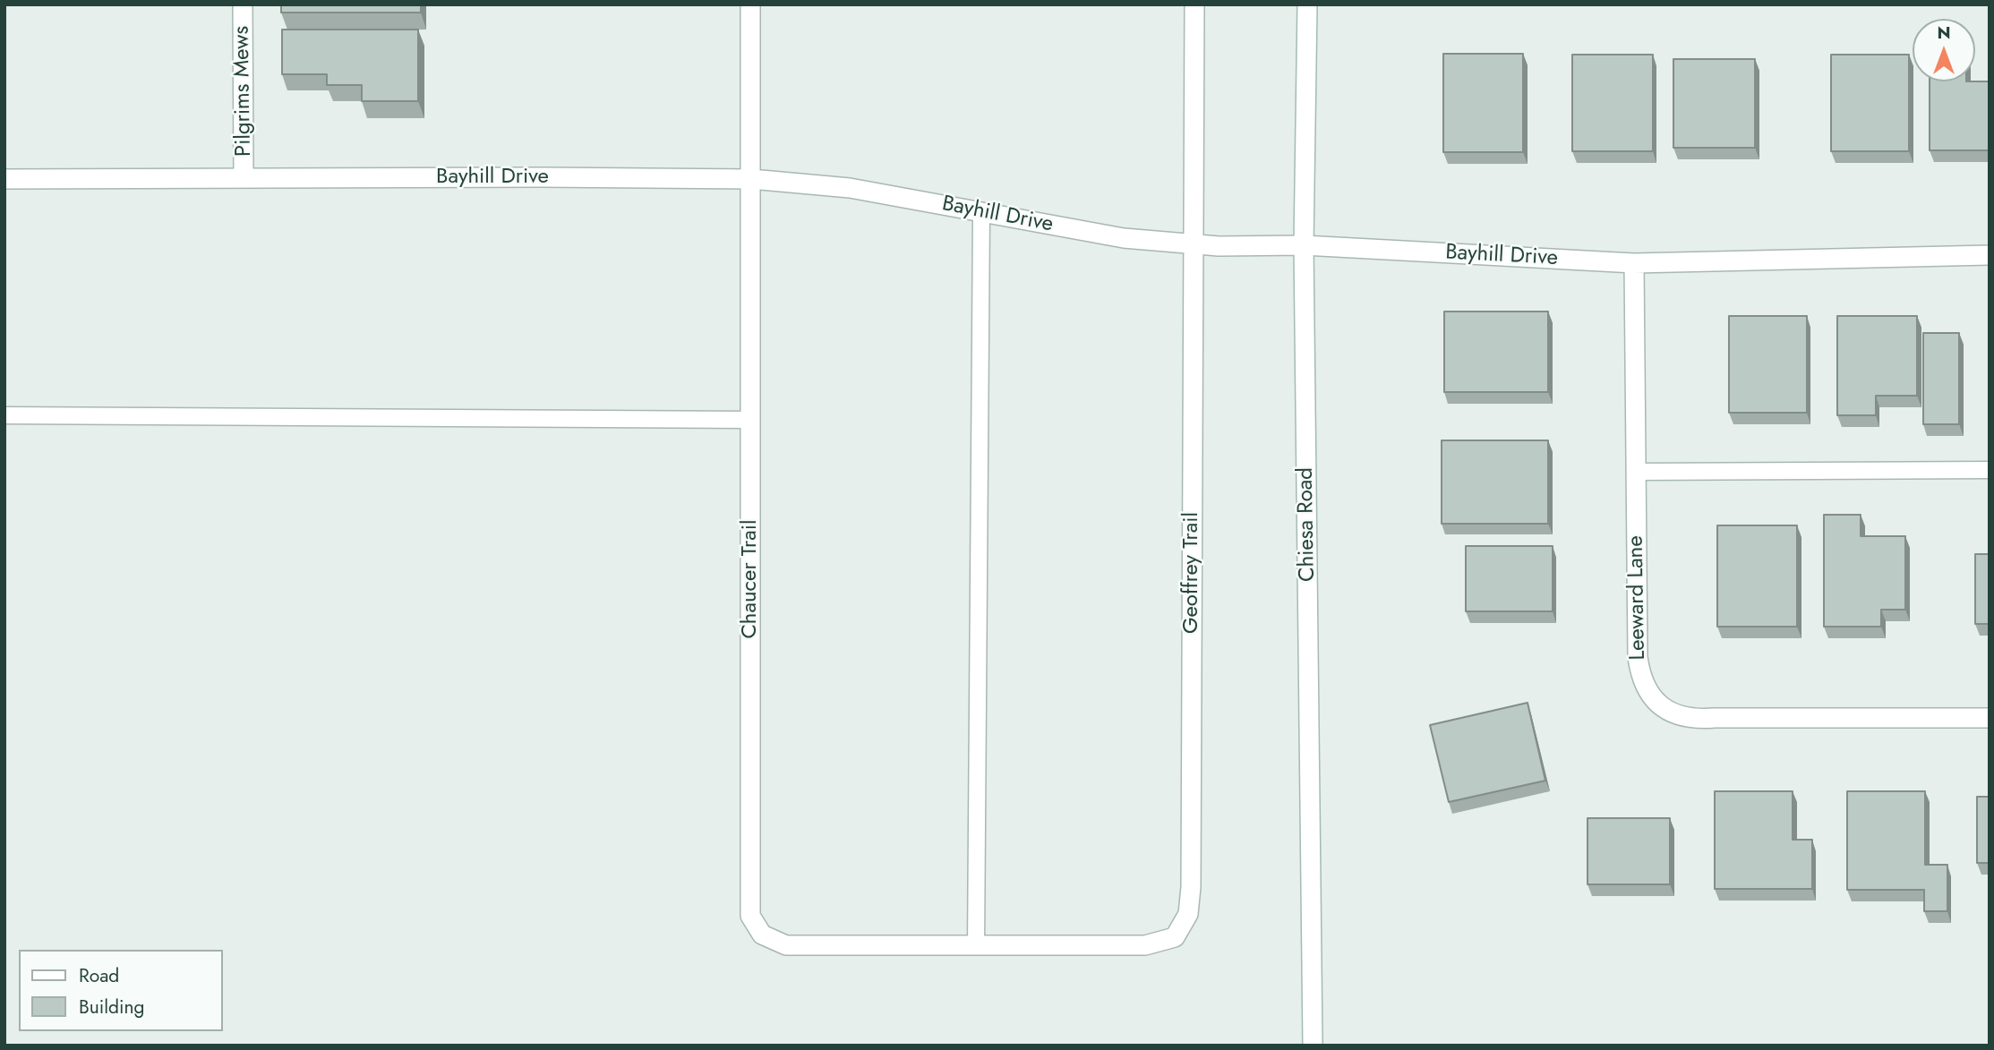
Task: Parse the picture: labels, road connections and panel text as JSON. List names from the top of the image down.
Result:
{
  "streets": {
    "street": [
      "Pilgrims Mews",
      "Bayhill Drive",
      "Chiesa Road",
      "Geoffrey Trail",
      "Chaucer Trail",
      "Leeward Lane"
    ]
  },
  "crossings": [
    ["Pilgrims Mews", "Bayhill Drive"],
    ["Bayhill Drive", "Chiesa Road"],
    ["Bayhill Drive", "Geoffrey Trail"],
    ["Bayhill Drive", "Chaucer Trail"],
    ["Bayhill Drive", "Leeward Lane"],
    ["Geoffrey Trail", "Chaucer Trail"]
  ],
  "legend": ["Road", "Building"],
  "north": "top"
}
